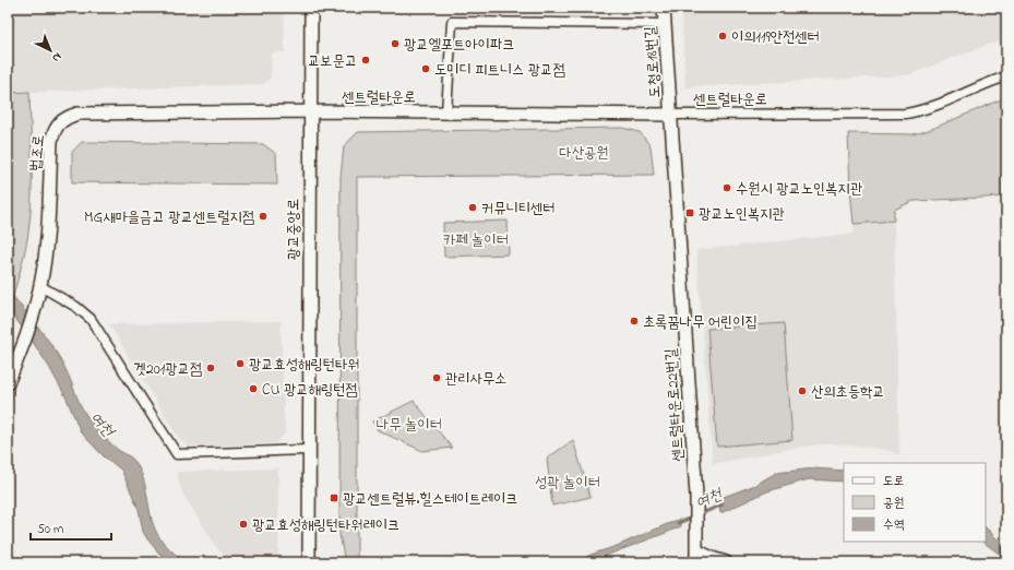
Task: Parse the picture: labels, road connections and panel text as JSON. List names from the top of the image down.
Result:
{
  "streets": {
    "street": [
      "도청로18번길",
      "센트럴타운로",
      "법조로",
      "광교중앙로",
      "센트럴타운로22번길"
    ]
  },
  "crossings": [
    ["도청로18번길", "센트럴타운로"],
    ["도청로18번길", "센트럴타운로22번길"],
    ["센트럴타운로", "법조로"],
    ["센트럴타운로", "광교중앙로"],
    ["센트럴타운로", "센트럴타운로22번길"],
    ["법조로", "광교중앙로"]
  ],
  "water": ["여천"],
  "parks": [
    "다산공원",
    "카페 놀이터",
    "나무 놀이터",
    "성곽 놀이터"
  ],
  "places": {
    "other": [
      "이의119안전센터",
      "광교엘포트아이파크",
      "교보문고",
      "도미디 피트니스 광교점",
      "수원시 광교노인복지관",
      "커뮤니티센터",
      "MG새마을금고 광교센트럴지점",
      "초록꿈나무 어린이집",
      "광교효성해링턴타워",
      "겟201광교점",
      "관리사무소",
      "CU 광교해링턴점",
      "산의초등학교",
      "광교효성해링턴타워레이크"
    ],
    "transit": ["광교노인복지관", "광교센트럴뷰.힐스테이트레이크"]
  },
  "legend": ["도로", "공원", "수역"],
  "scale_bar": "50 m",
  "north": "bottom right"
}
